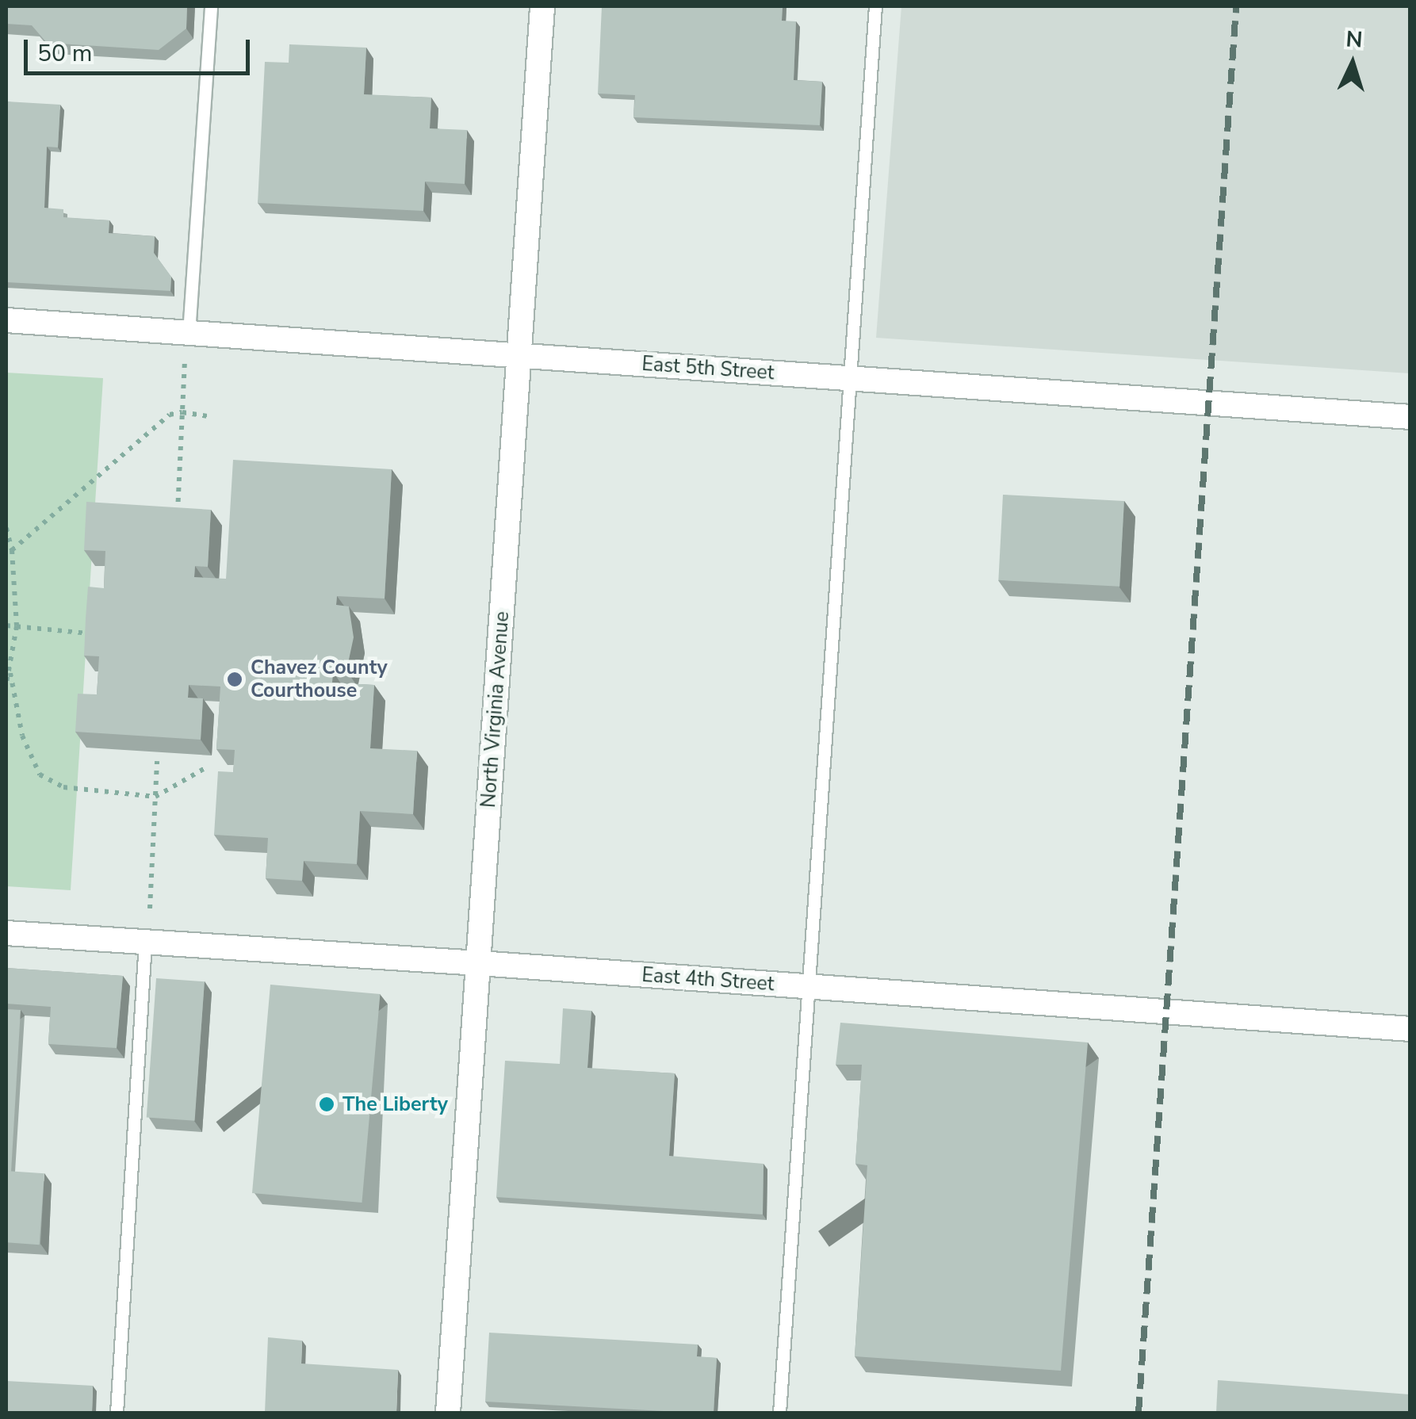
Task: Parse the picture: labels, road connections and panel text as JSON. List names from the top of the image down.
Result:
{
  "streets": {
    "street": ["East 5th Street", "North Virginia Avenue", "East 4th Street"]
  },
  "crossings": [
    ["East 5th Street", "North Virginia Avenue"],
    ["North Virginia Avenue", "East 4th Street"]
  ],
  "places": ["Chavez County Courthouse", "The Liberty"],
  "scale_bar": "50 m",
  "north": "top"
}
